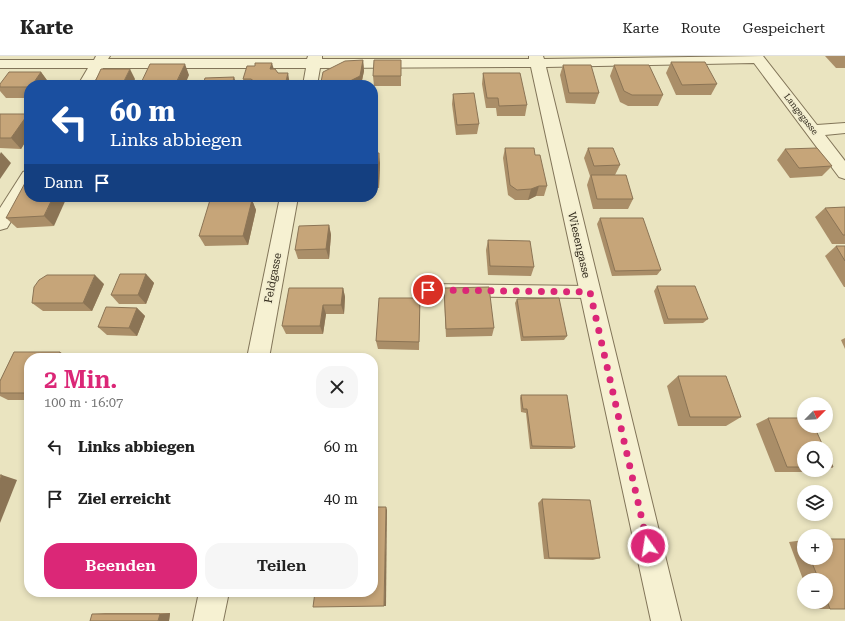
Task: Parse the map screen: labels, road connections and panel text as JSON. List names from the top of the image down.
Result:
{
  "streets": {
    "street": ["Langegasse", "Wiesengasse", "Feldgasse"]
  },
  "north": "top right",
  "page": {
    "header": "Karte",
    "nav": ["Karte", "Route", "Gespeichert"],
    "turn": ["60 m", "Links abbiegen"],
    "then": "Dann",
    "heading": ["2 Min.", "100 m · 16:07"],
    "map_buttons": ["+", "−"],
    "list": [
      {
        "name": "Links abbiegen",
        "value": "60 m"
      },
      {
        "name": "Ziel erreicht",
        "value": "40 m"
      }
    ],
    "buttons": ["Beenden", "Teilen"]
  }
}
